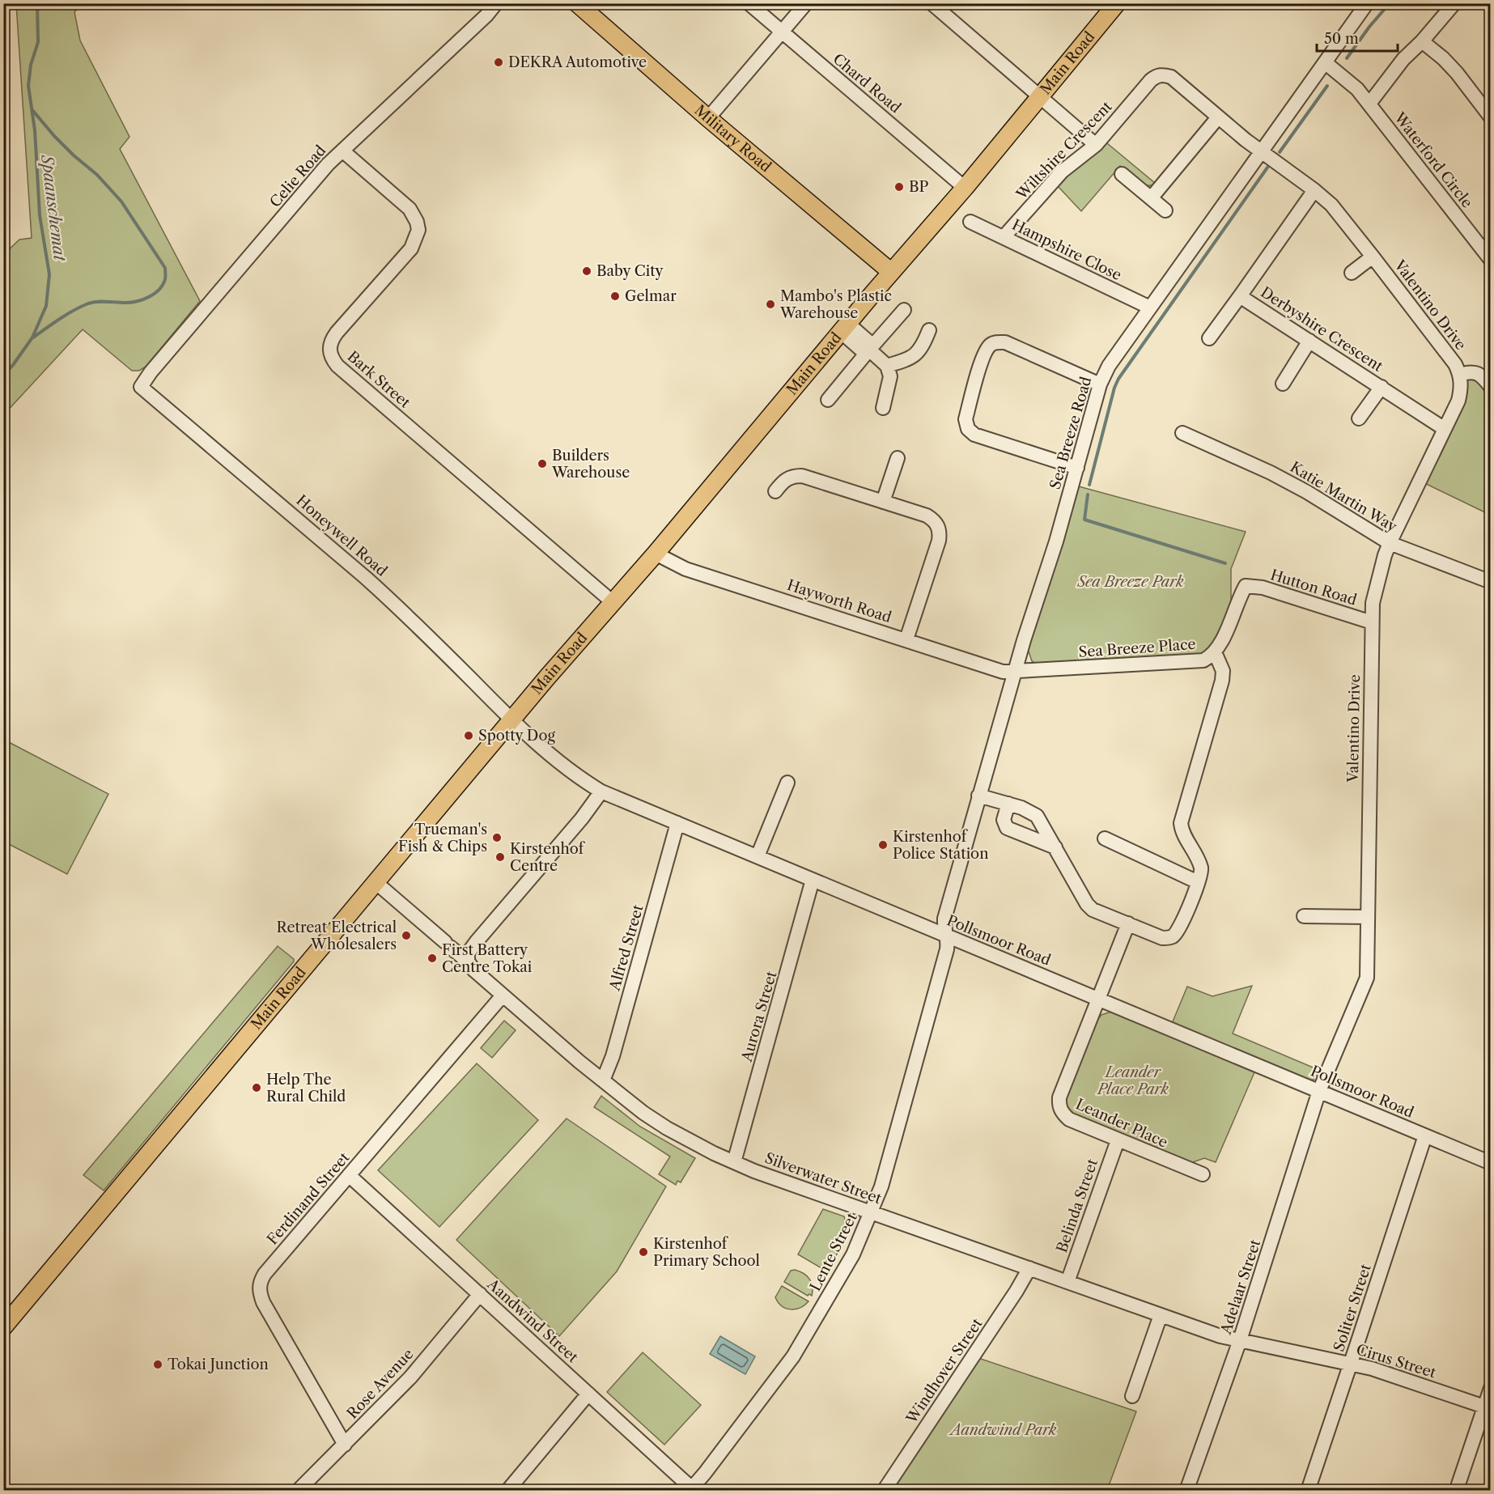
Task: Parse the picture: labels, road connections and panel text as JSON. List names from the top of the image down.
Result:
{
  "streets": {
    "main road": ["Main Road", "Military Road"],
    "street": [
      "Chard Road",
      "Wiltshire Crescent",
      "Waterford Circle",
      "Celie Road",
      "Hampshire Close",
      "Valentino Drive",
      "Derbyshire Crescent",
      "Bark Street",
      "Sea Breeze Road",
      "Katie Martin Way",
      "Honeywell Road",
      "Hutton Road",
      "Hayworth Road",
      "Sea Breeze Place",
      "Pollsmoor Road",
      "Alfred Street",
      "Aurora Street",
      "Leander Place",
      "Silverwater Street",
      "Ferdinand Street",
      "Belinda Street",
      "Lente Street",
      "Adelaar Street",
      "Soliter Street",
      "Aandwind Street",
      "Cirus Street",
      "Windhover Street",
      "Rose Avenue"
    ]
  },
  "crossings": [
    ["Main Road", "Chard Road"],
    ["Main Road", "Military Road"],
    ["Main Road", "Bark Street"],
    ["Main Road", "Honeywell Road"],
    ["Main Road", "Hayworth Road"],
    ["Main Road", "Pollsmoor Road"],
    ["Main Road", "Silverwater Street"],
    ["Wiltshire Crescent", "Hampshire Close"],
    ["Wiltshire Crescent", "Valentino Drive"],
    ["Wiltshire Crescent", "Sea Breeze Road"],
    ["Waterford Circle", "Sea Breeze Road"],
    ["Celie Road", "Bark Street"],
    ["Celie Road", "Honeywell Road"],
    ["Hampshire Close", "Sea Breeze Road"],
    ["Valentino Drive", "Derbyshire Crescent"],
    ["Valentino Drive", "Sea Breeze Road"],
    ["Valentino Drive", "Katie Martin Way"],
    ["Valentino Drive", "Hutton Road"],
    ["Valentino Drive", "Pollsmoor Road"],
    ["Valentino Drive", "Adelaar Street"],
    ["Sea Breeze Road", "Hayworth Road"],
    ["Sea Breeze Road", "Sea Breeze Place"],
    ["Sea Breeze Road", "Pollsmoor Road"],
    ["Sea Breeze Road", "Lente Street"],
    ["Honeywell Road", "Pollsmoor Road"],
    ["Hutton Road", "Sea Breeze Place"],
    ["Hayworth Road", "Sea Breeze Place"],
    ["Pollsmoor Road", "Alfred Street"],
    ["Pollsmoor Road", "Aurora Street"],
    ["Pollsmoor Road", "Leander Place"],
    ["Pollsmoor Road", "Lente Street"],
    ["Pollsmoor Road", "Adelaar Street"],
    ["Pollsmoor Road", "Soliter Street"],
    ["Alfred Street", "Silverwater Street"],
    ["Aurora Street", "Silverwater Street"],
    ["Leander Place", "Belinda Street"],
    ["Silverwater Street", "Ferdinand Street"],
    ["Silverwater Street", "Belinda Street"],
    ["Silverwater Street", "Lente Street"],
    ["Silverwater Street", "Adelaar Street"],
    ["Silverwater Street", "Cirus Street"],
    ["Silverwater Street", "Windhover Street"],
    ["Ferdinand Street", "Aandwind Street"],
    ["Ferdinand Street", "Rose Avenue"],
    ["Lente Street", "Aandwind Street"],
    ["Adelaar Street", "Cirus Street"],
    ["Soliter Street", "Cirus Street"],
    ["Aandwind Street", "Rose Avenue"]
  ],
  "water": ["Spaanschemat"],
  "parks": ["Sea Breeze Park", "Leander Place Park", "Aandwind Park"],
  "places": [
    "DEKRA Automotive",
    "BP",
    "Baby City",
    "Gelmar",
    "Mambo's Plastic Warehouse",
    "Builders Warehouse",
    "Spotty Dog",
    "Trueman's Fish & Chips",
    "Kirstenhof Police Station",
    "Kirstenhof Centre",
    "Retreat Electrical Wholesalers",
    "First Battery Centre Tokai",
    "Help The Rural Child",
    "Kirstenhof Primary School",
    "Tokai Junction"
  ],
  "scale_bar": "50 m"
}
